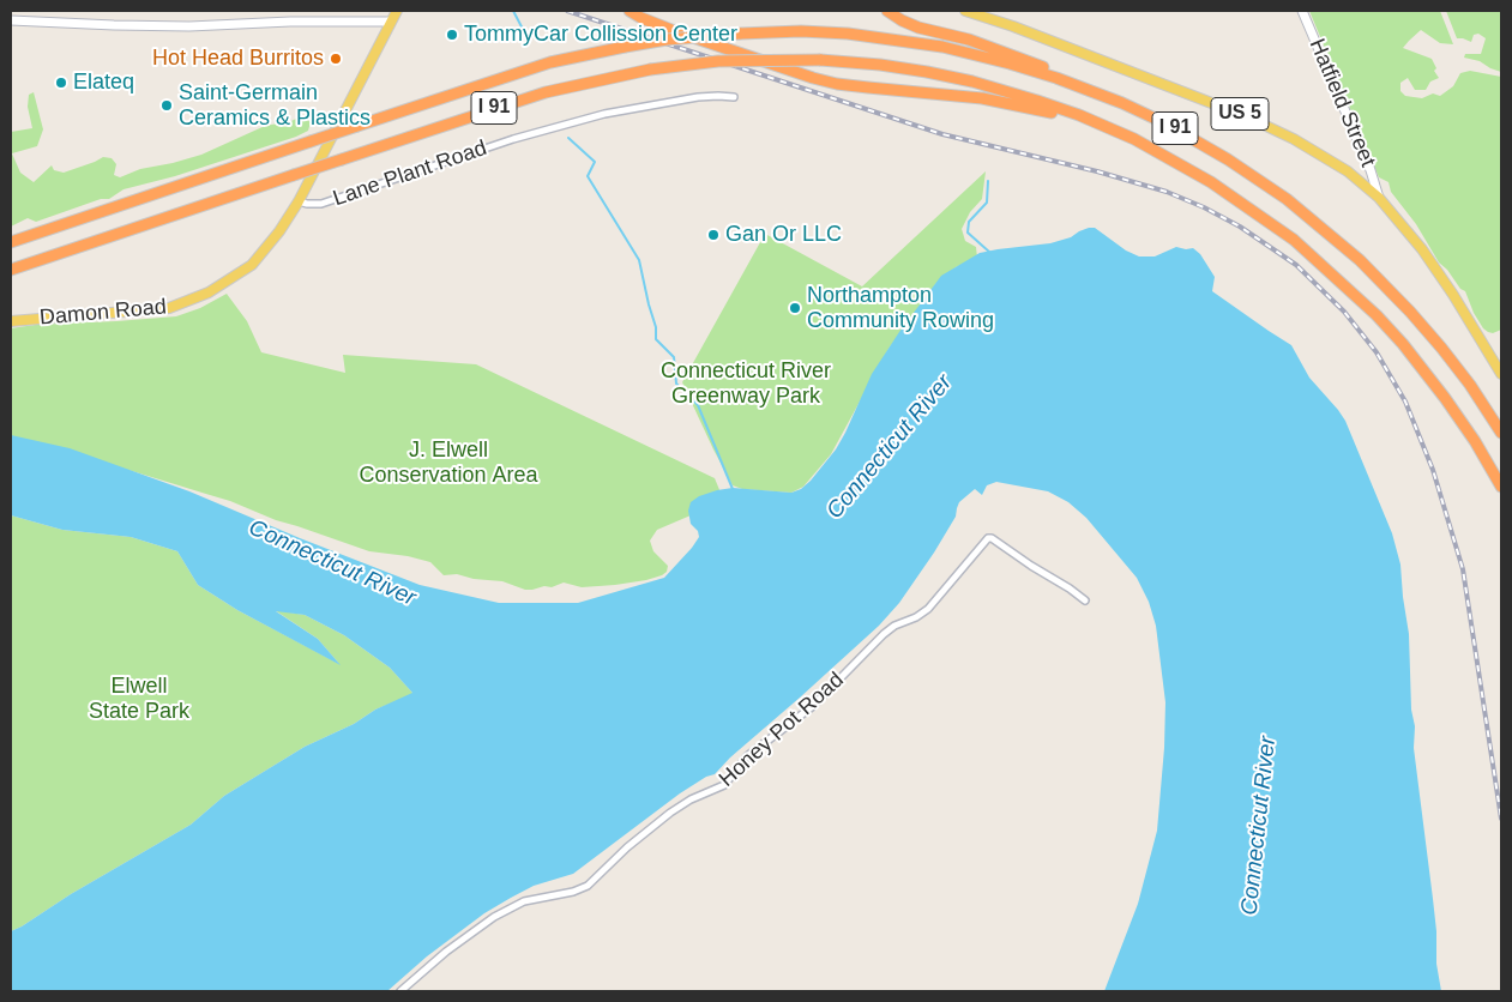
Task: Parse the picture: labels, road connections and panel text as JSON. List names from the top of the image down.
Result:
{
  "streets": {
    "highway": ["I 91"],
    "main road": ["US 5", "Damon Road"],
    "street": ["Hatfield Street", "Lane Plant Road", "Honey Pot Road"]
  },
  "crossings": [
    ["Hatfield Street", "US 5"],
    ["Lane Plant Road", "Damon Road"]
  ],
  "water": ["Connecticut River"],
  "parks": ["Connecticut River Greenway Park", "J. Elwell Conservation Area", "Elwell State Park"],
  "places": [
    "TommyCar Collission Center",
    "Hot Head Burritos",
    "Elateq",
    "Saint-Germain Ceramics & Plastics",
    "Gan Or LLC",
    "Northampton Community Rowing"
  ]
}
